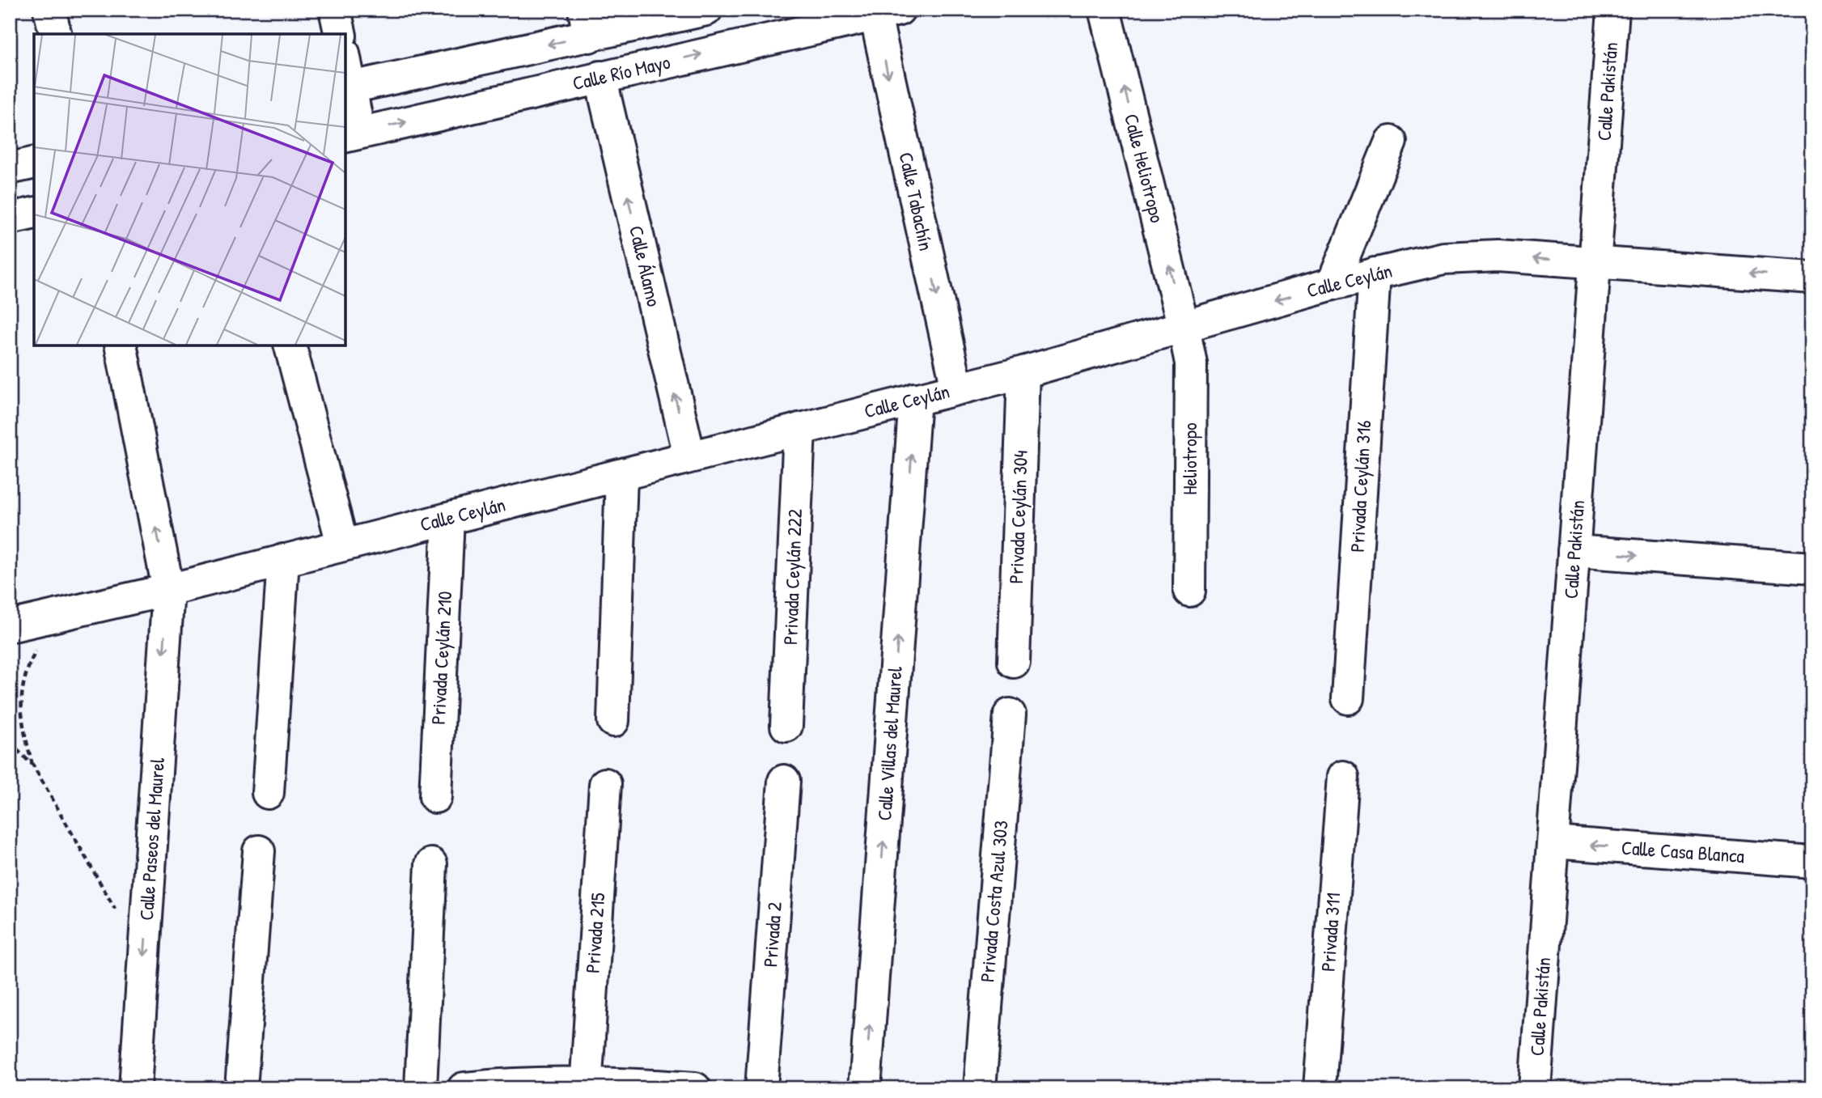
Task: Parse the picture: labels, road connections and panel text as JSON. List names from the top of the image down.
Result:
{
  "streets": {
    "street": [
      "Calle Río Mayo",
      "Calle Pakistán",
      "Calle Heliotropo",
      "Calle Tabachín",
      "Calle Álamo",
      "Calle Ceylán",
      "Heliotropo",
      "Privada Ceylán 316",
      "Privada Ceylán 304",
      "Privada Ceylán 222",
      "Privada Ceylán 210",
      "Calle Villas del Maurel",
      "Calle Paseos del Maurel",
      "Calle Casa Blanca",
      "Privada Costa Azul 303",
      "Privada 311",
      "Privada 215",
      "Privada 2"
    ]
  },
  "crossings": [
    ["Calle Río Mayo", "Calle Tabachín"],
    ["Calle Río Mayo", "Calle Álamo"],
    ["Calle Pakistán", "Calle Ceylán"],
    ["Calle Pakistán", "Calle Casa Blanca"],
    ["Calle Heliotropo", "Calle Ceylán"],
    ["Calle Heliotropo", "Heliotropo"],
    ["Calle Tabachín", "Calle Ceylán"],
    ["Calle Álamo", "Calle Ceylán"],
    ["Calle Ceylán", "Heliotropo"],
    ["Calle Ceylán", "Privada Ceylán 316"],
    ["Calle Ceylán", "Privada Ceylán 304"],
    ["Calle Ceylán", "Privada Ceylán 222"],
    ["Calle Ceylán", "Privada Ceylán 210"],
    ["Calle Ceylán", "Calle Villas del Maurel"],
    ["Calle Ceylán", "Calle Paseos del Maurel"]
  ],
  "one_way": [
    "Calle Heliotropo",
    "Calle Tabachín",
    "Calle Álamo",
    "Calle Villas del Maurel",
    "Calle Casa Blanca"
  ]
}
